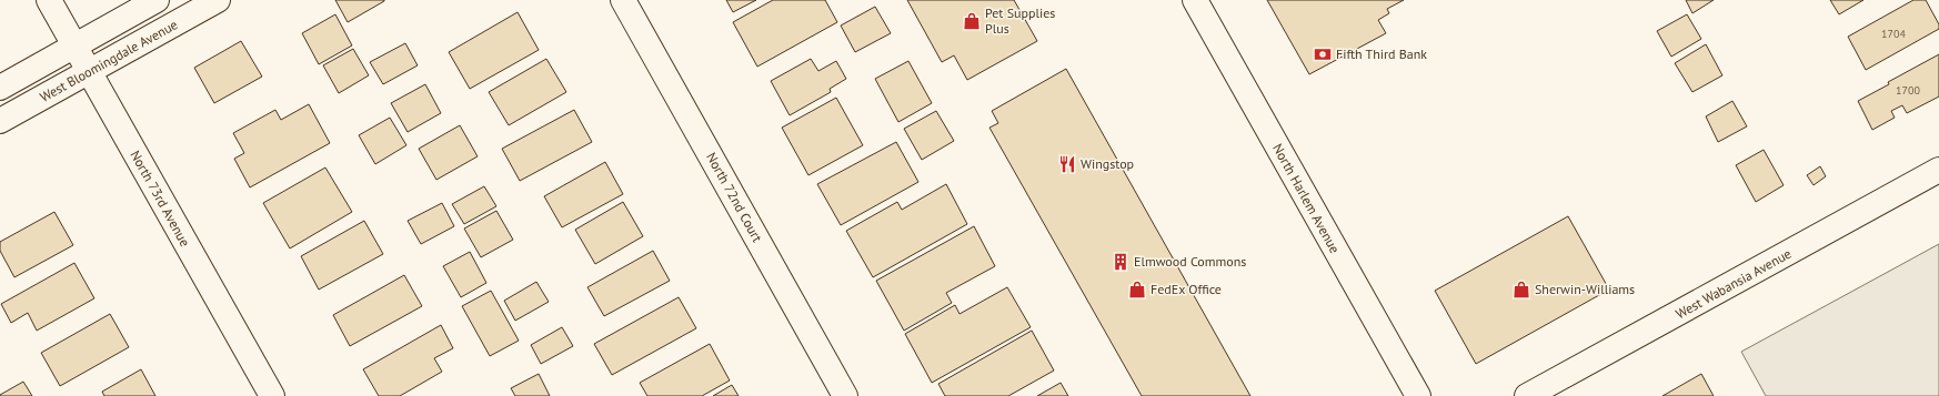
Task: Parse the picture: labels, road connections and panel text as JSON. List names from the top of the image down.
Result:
{
  "streets": {
    "street": [
      "West Bloomingdale Avenue",
      "North 72nd Court",
      "North 73rd Avenue",
      "North Harlem Avenue",
      "West Wabansia Avenue"
    ]
  },
  "crossings": [
    ["West Bloomingdale Avenue", "North 73rd Avenue"]
  ],
  "places": {
    "shop": ["Pet Supplies Plus", "FedEx Office", "Sherwin-Williams"],
    "bank": ["Fifth Third Bank"],
    "restaurant": ["Wingstop"],
    "building": ["Elmwood Commons"]
  },
  "house_numbers": ["1704", "1700"]
}
